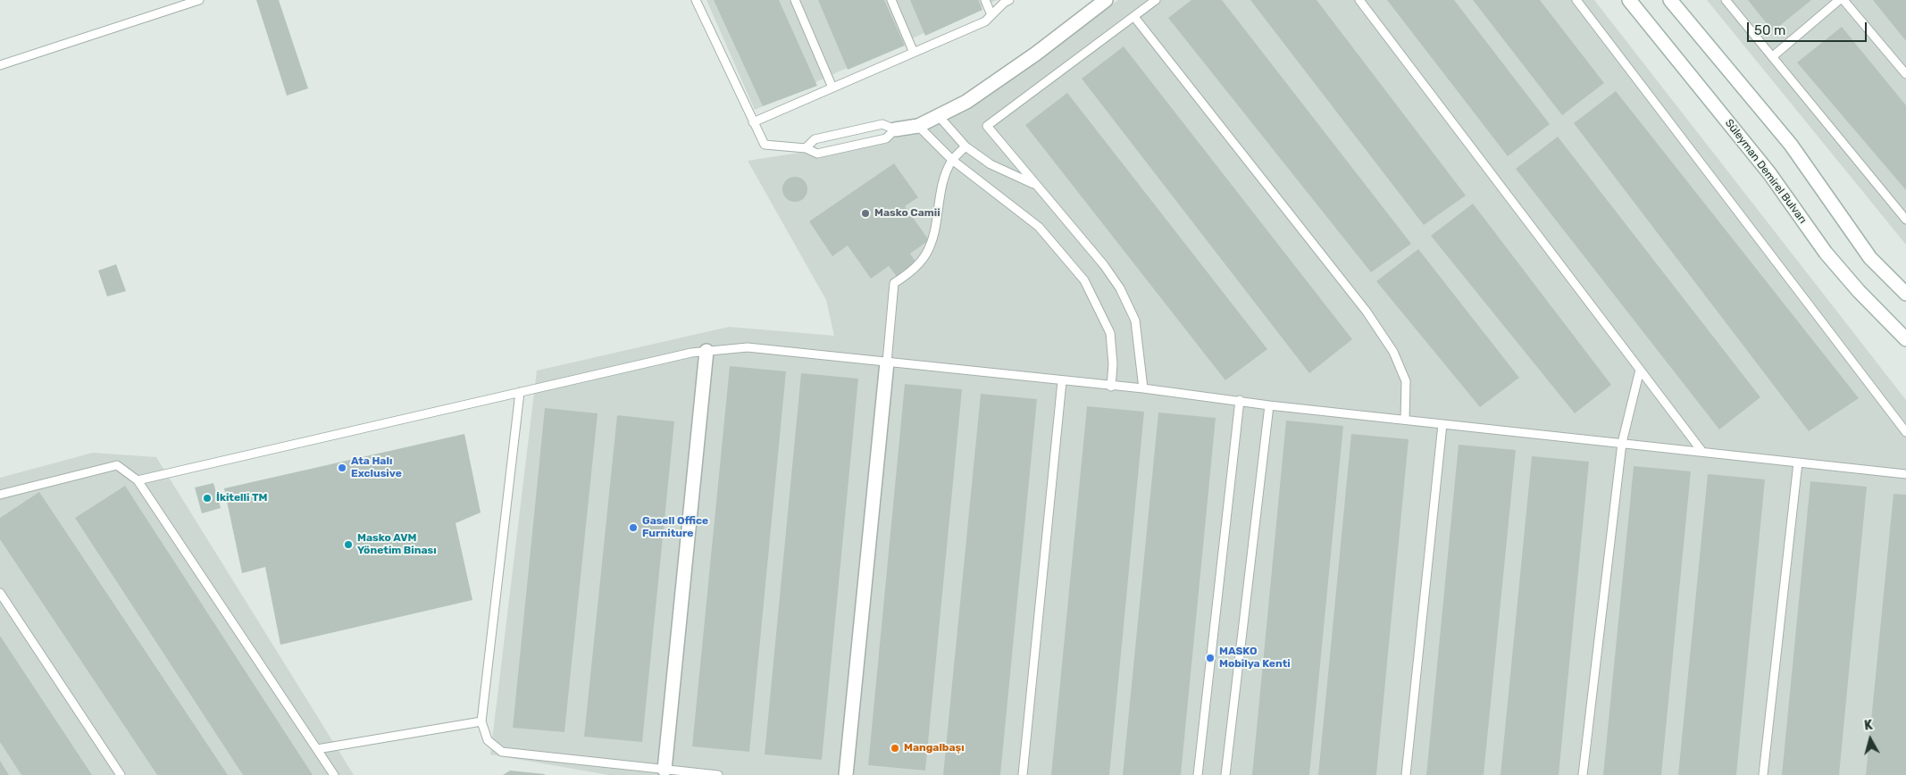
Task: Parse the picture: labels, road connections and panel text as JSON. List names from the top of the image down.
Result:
{
  "streets": {
    "street": ["Süleyman Demirel Bulvarı"]
  },
  "places": [
    "Masko Camii",
    "Ata Halı Exclusive",
    "İkitelli TM",
    "Gasell Office Furniture",
    "Masko AVM Yönetim Binası",
    "MASKO Mobilya Kenti",
    "Mangalbaşı"
  ],
  "scale_bar": "50 m",
  "north": "top"
}
